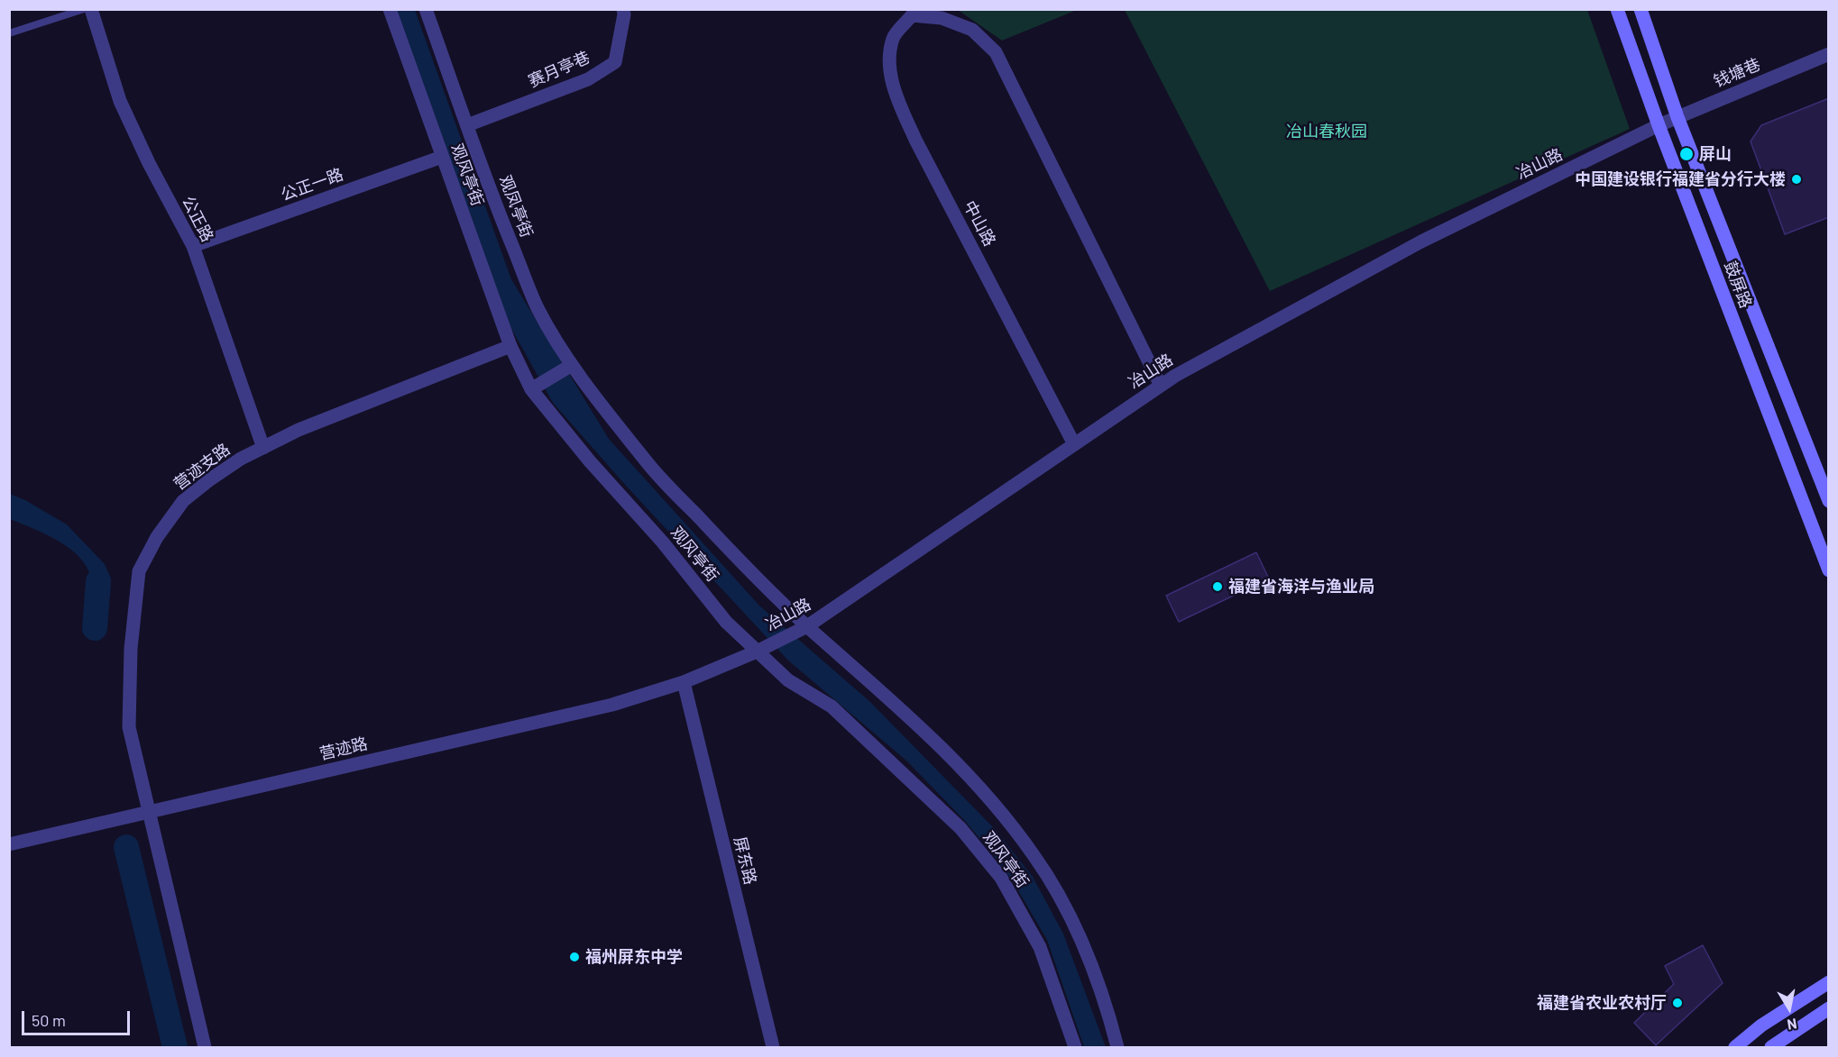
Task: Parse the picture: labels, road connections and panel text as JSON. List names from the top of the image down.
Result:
{
  "streets": {
    "main road": ["鼓屏路"],
    "street": [
      "赛月亭巷",
      "钱塘巷",
      "冶山路",
      "观风亭街",
      "公正一路",
      "观凤亭街",
      "公正路",
      "中山路",
      "营迹支路",
      "营迹路",
      "屏东路"
    ]
  },
  "crossings": [
    ["赛月亭巷", "观凤亭街"],
    ["钱塘巷", "冶山路"],
    ["钱塘巷", "鼓屏路"],
    ["冶山路", "观风亭街"],
    ["冶山路", "观凤亭街"],
    ["冶山路", "中山路"],
    ["冶山路", "鼓屏路"],
    ["冶山路", "营迹路"],
    ["冶山路", "屏东路"],
    ["观风亭街", "公正一路"],
    ["观风亭街", "观凤亭街"],
    ["观风亭街", "营迹支路"],
    ["公正一路", "公正路"],
    ["公正路", "营迹支路"],
    ["营迹支路", "营迹路"],
    ["营迹路", "屏东路"]
  ],
  "parks": ["冶山春秋园"],
  "places": [
    "屏山",
    "中国建设银行福建省分行大楼",
    "福建省海洋与渔业局",
    "福州屏东中学",
    "福建省农业农村厅"
  ],
  "scale_bar": "50 m",
  "north": "bottom"
}
